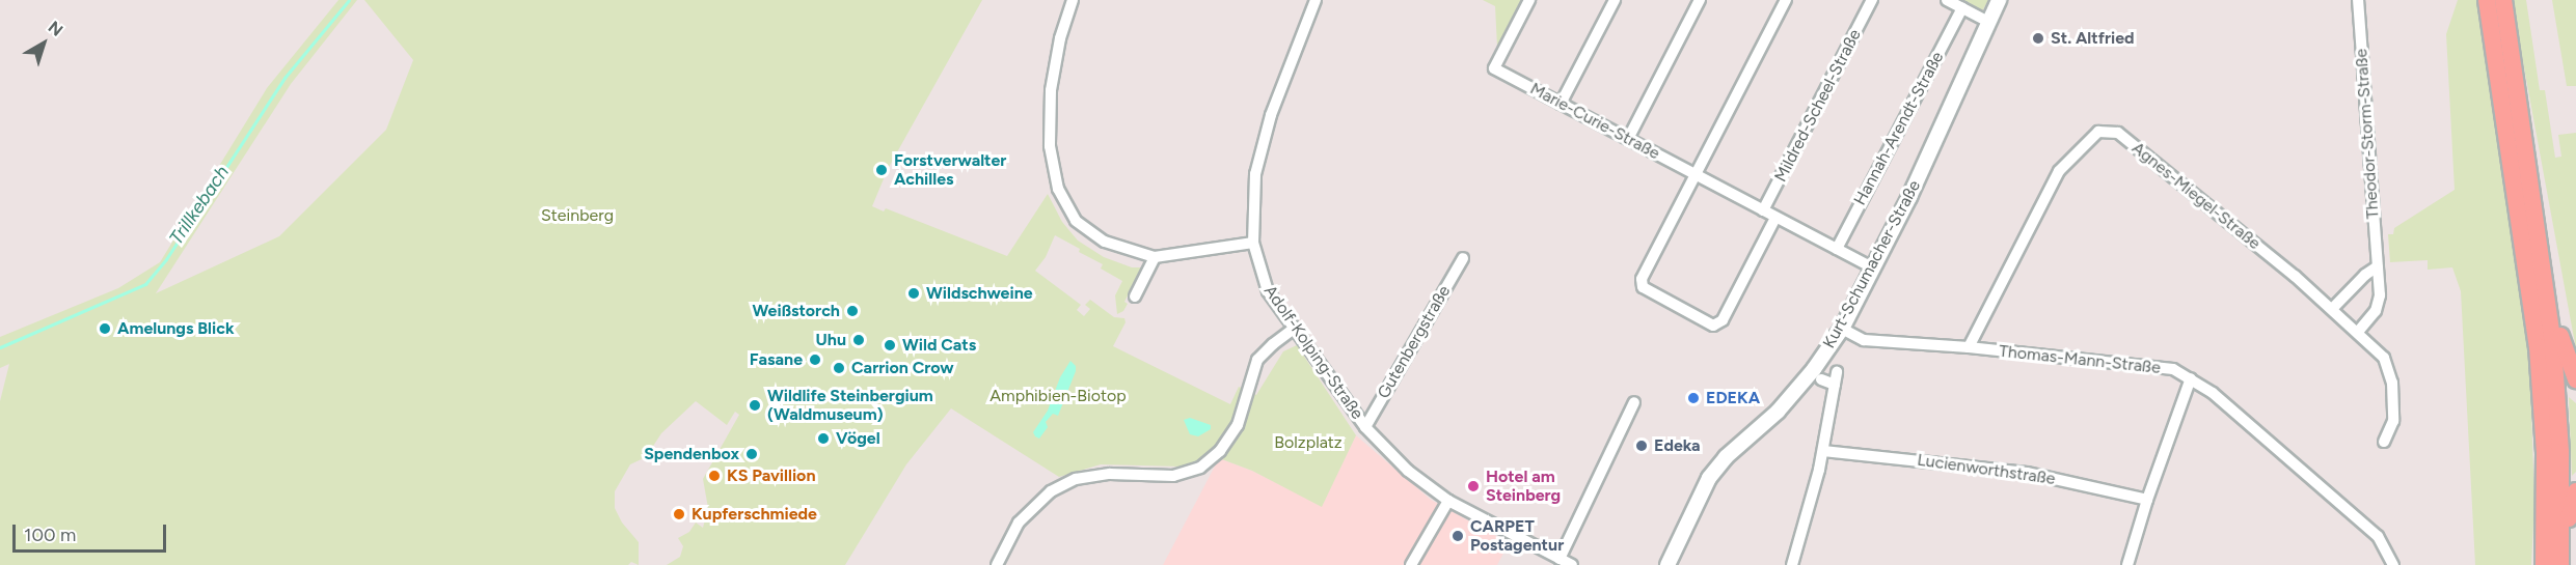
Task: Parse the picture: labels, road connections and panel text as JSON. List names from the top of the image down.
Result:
{
  "streets": {
    "main road": ["Kurt-Schumacher-Straße"],
    "street": [
      "Mildred-Scheel-Straße",
      "Marie-Curie-Straße",
      "Hannah-Arendt-Straße",
      "Theodor-Storm-Straße",
      "Agnes-Miegel-Straße",
      "Gutenbergstraße",
      "Adolf-Kolping-Straße",
      "Thomas-Mann-Straße",
      "Lucienworthstraße"
    ]
  },
  "crossings": [
    ["Mildred-Scheel-Straße", "Marie-Curie-Straße"],
    ["Marie-Curie-Straße", "Hannah-Arendt-Straße"],
    ["Marie-Curie-Straße", "Kurt-Schumacher-Straße"],
    ["Theodor-Storm-Straße", "Agnes-Miegel-Straße"],
    ["Agnes-Miegel-Straße", "Thomas-Mann-Straße"],
    ["Kurt-Schumacher-Straße", "Thomas-Mann-Straße"],
    ["Gutenbergstraße", "Adolf-Kolping-Straße"]
  ],
  "water": ["Trillkebach"],
  "parks": ["Steinberg", "Amphibien-Biotop", "Bolzplatz"],
  "places": [
    "St. Altfried",
    "Forstverwalter Achilles",
    "Wildschweine",
    "Weißstorch",
    "Amelungs Blick",
    "Uhu",
    "Wild Cats",
    "Fasane",
    "Carrion Crow",
    "EDEKA",
    "Wildlife Steinbergium (Waldmuseum)",
    "Vögel",
    "Edeka",
    "Spendenbox",
    "KS Pavillion",
    "Hotel am Steinberg",
    "Kupferschmiede",
    "CARPET Postagentur"
  ],
  "scale_bar": "100 m",
  "north": "top right"
}
